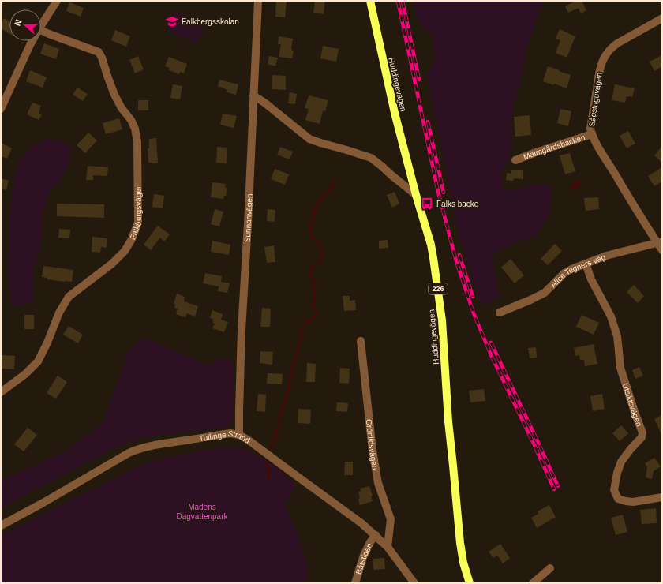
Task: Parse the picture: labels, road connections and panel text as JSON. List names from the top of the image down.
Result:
{
  "streets": {
    "main road": ["Huddingevägen", "226"],
    "street": [
      "Sågstuguvägen",
      "Malmgårdsbacken",
      "Falkbergsvägen",
      "Sunnanvägen",
      "Alice Tegnérs väg",
      "Utsiktsvägen",
      "Tullinge Strand",
      "Grönlidsvägen",
      "Båtstigen"
    ]
  },
  "crossings": [
    ["Sågstuguvägen", "Malmgårdsbacken"],
    ["Sågstuguvägen", "Alice Tegnérs väg"],
    ["Sunnanvägen", "Tullinge Strand"],
    ["Alice Tegnérs väg", "Utsiktsvägen"],
    ["Tullinge Strand", "Grönlidsvägen"],
    ["Tullinge Strand", "Båtstigen"]
  ],
  "parks": ["Madens Dagvattenpark"],
  "places": {
    "school or university": ["Falkbergsskolan"],
    "bus stop": ["Falks backe"]
  },
  "north": "left"
}
